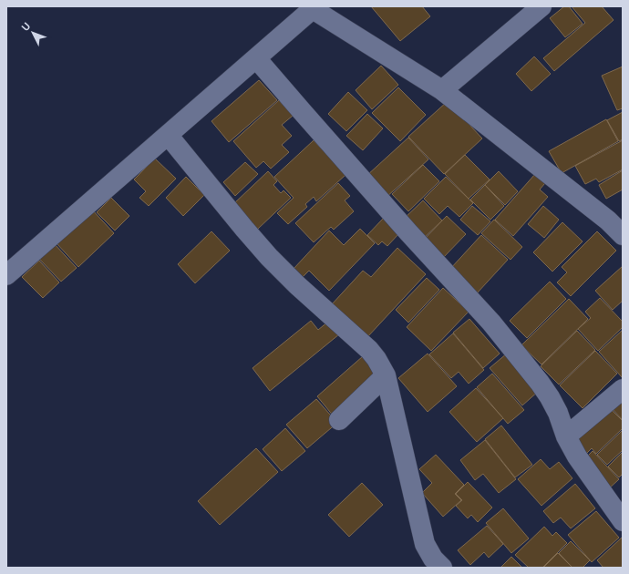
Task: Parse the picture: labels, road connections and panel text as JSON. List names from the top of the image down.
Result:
{
  "north": "top left"
}
